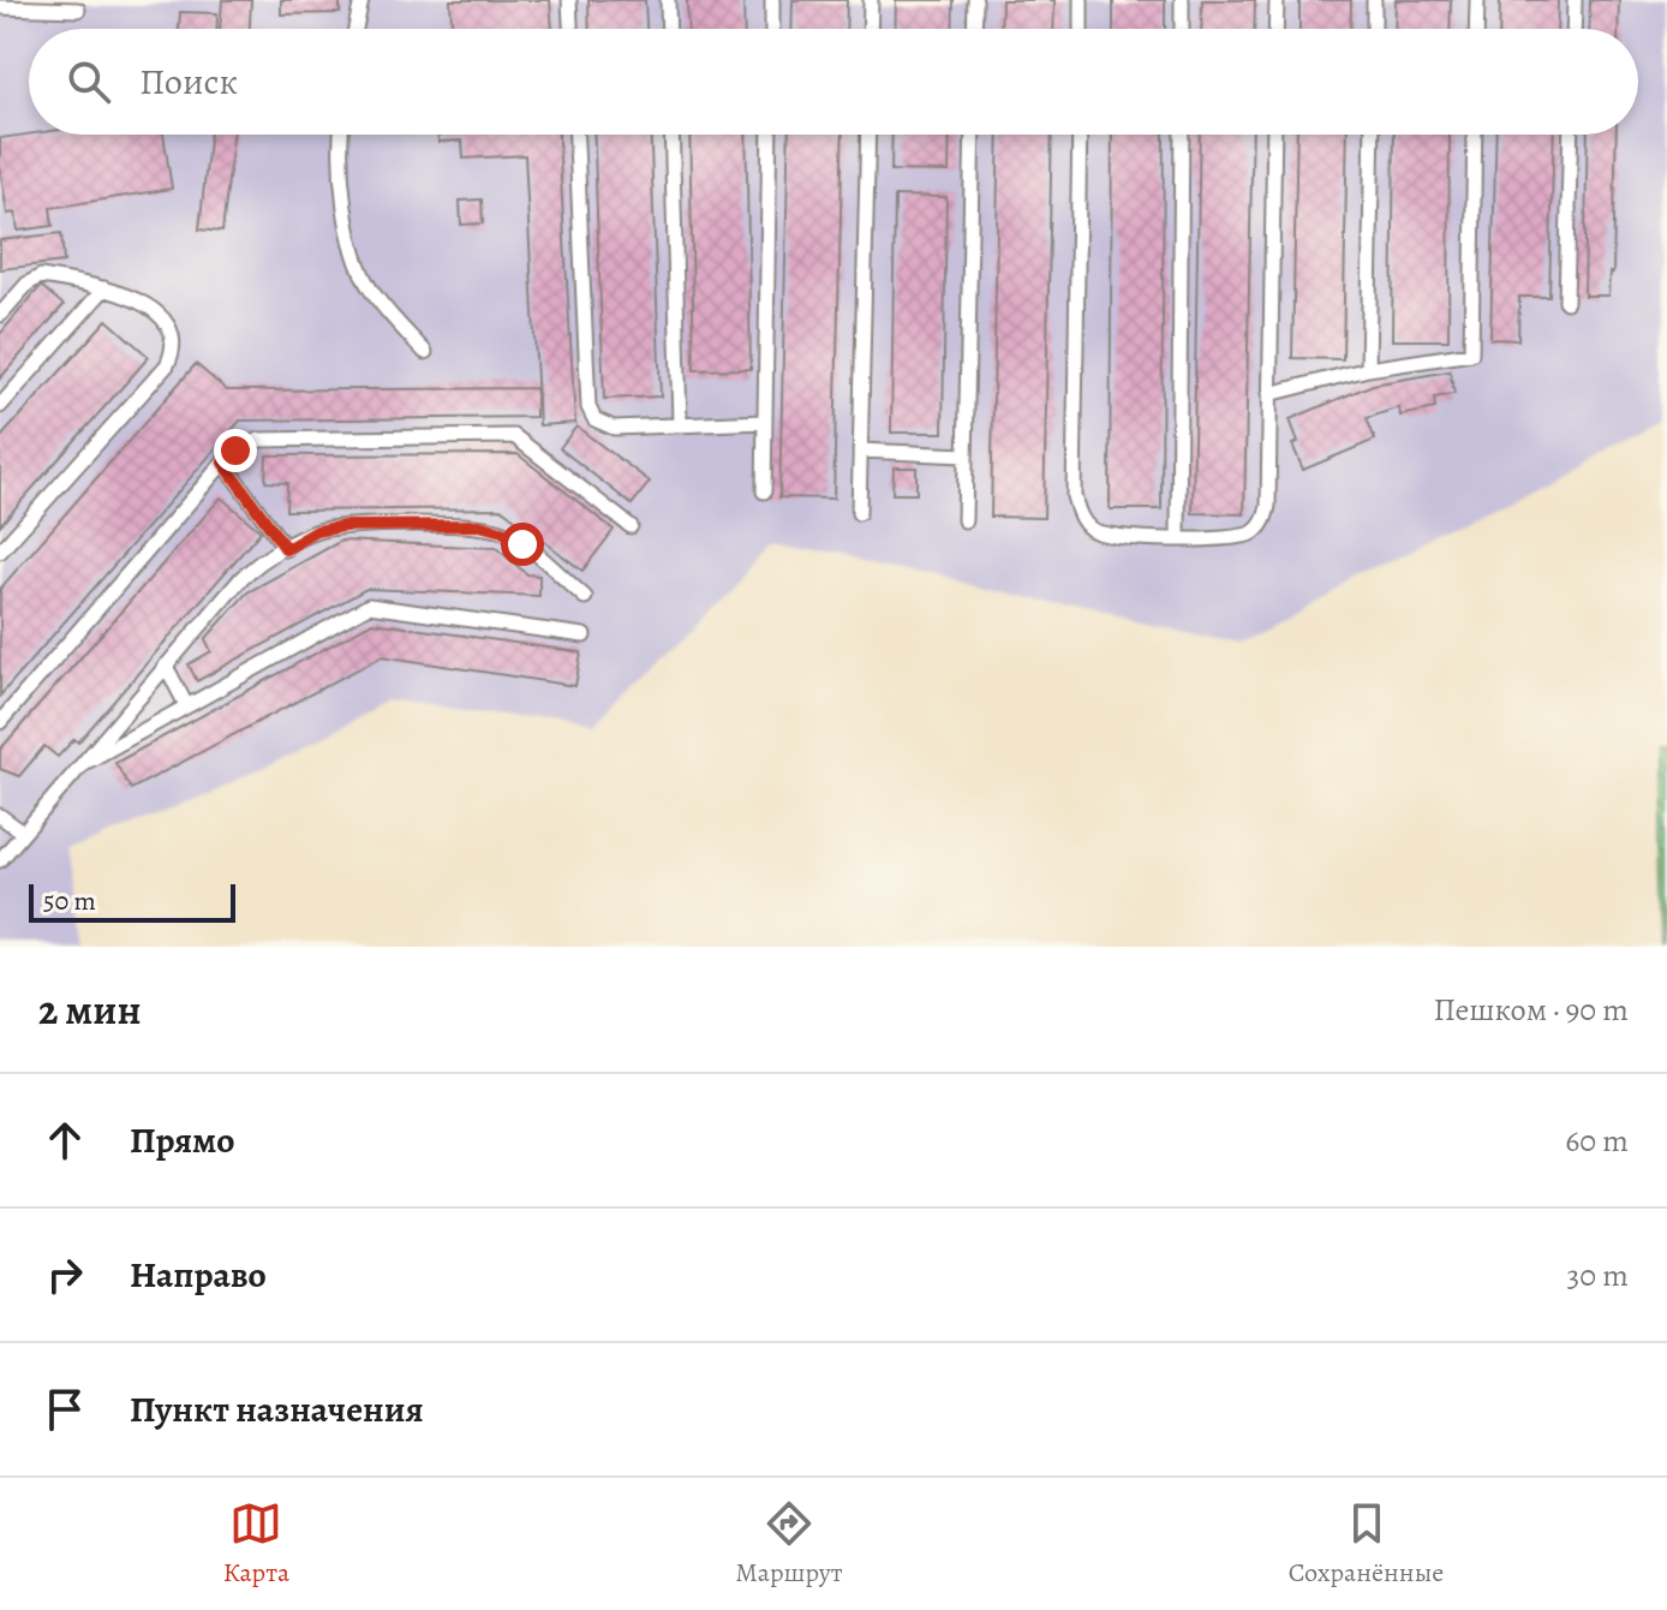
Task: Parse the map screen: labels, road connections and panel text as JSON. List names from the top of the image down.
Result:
{
  "scale_bar": "50 m",
  "page": {
    "search": "Поиск",
    "scale": "50 m",
    "heading": ["2 мин", "Пешком · 90 m"],
    "list": [
      ["Прямо", "60 m"],
      ["Направо", "30 m"],
      "Пункт назначения"
    ],
    "nav": ["Карта", "Маршрут", "Сохранённые"]
  }
}
